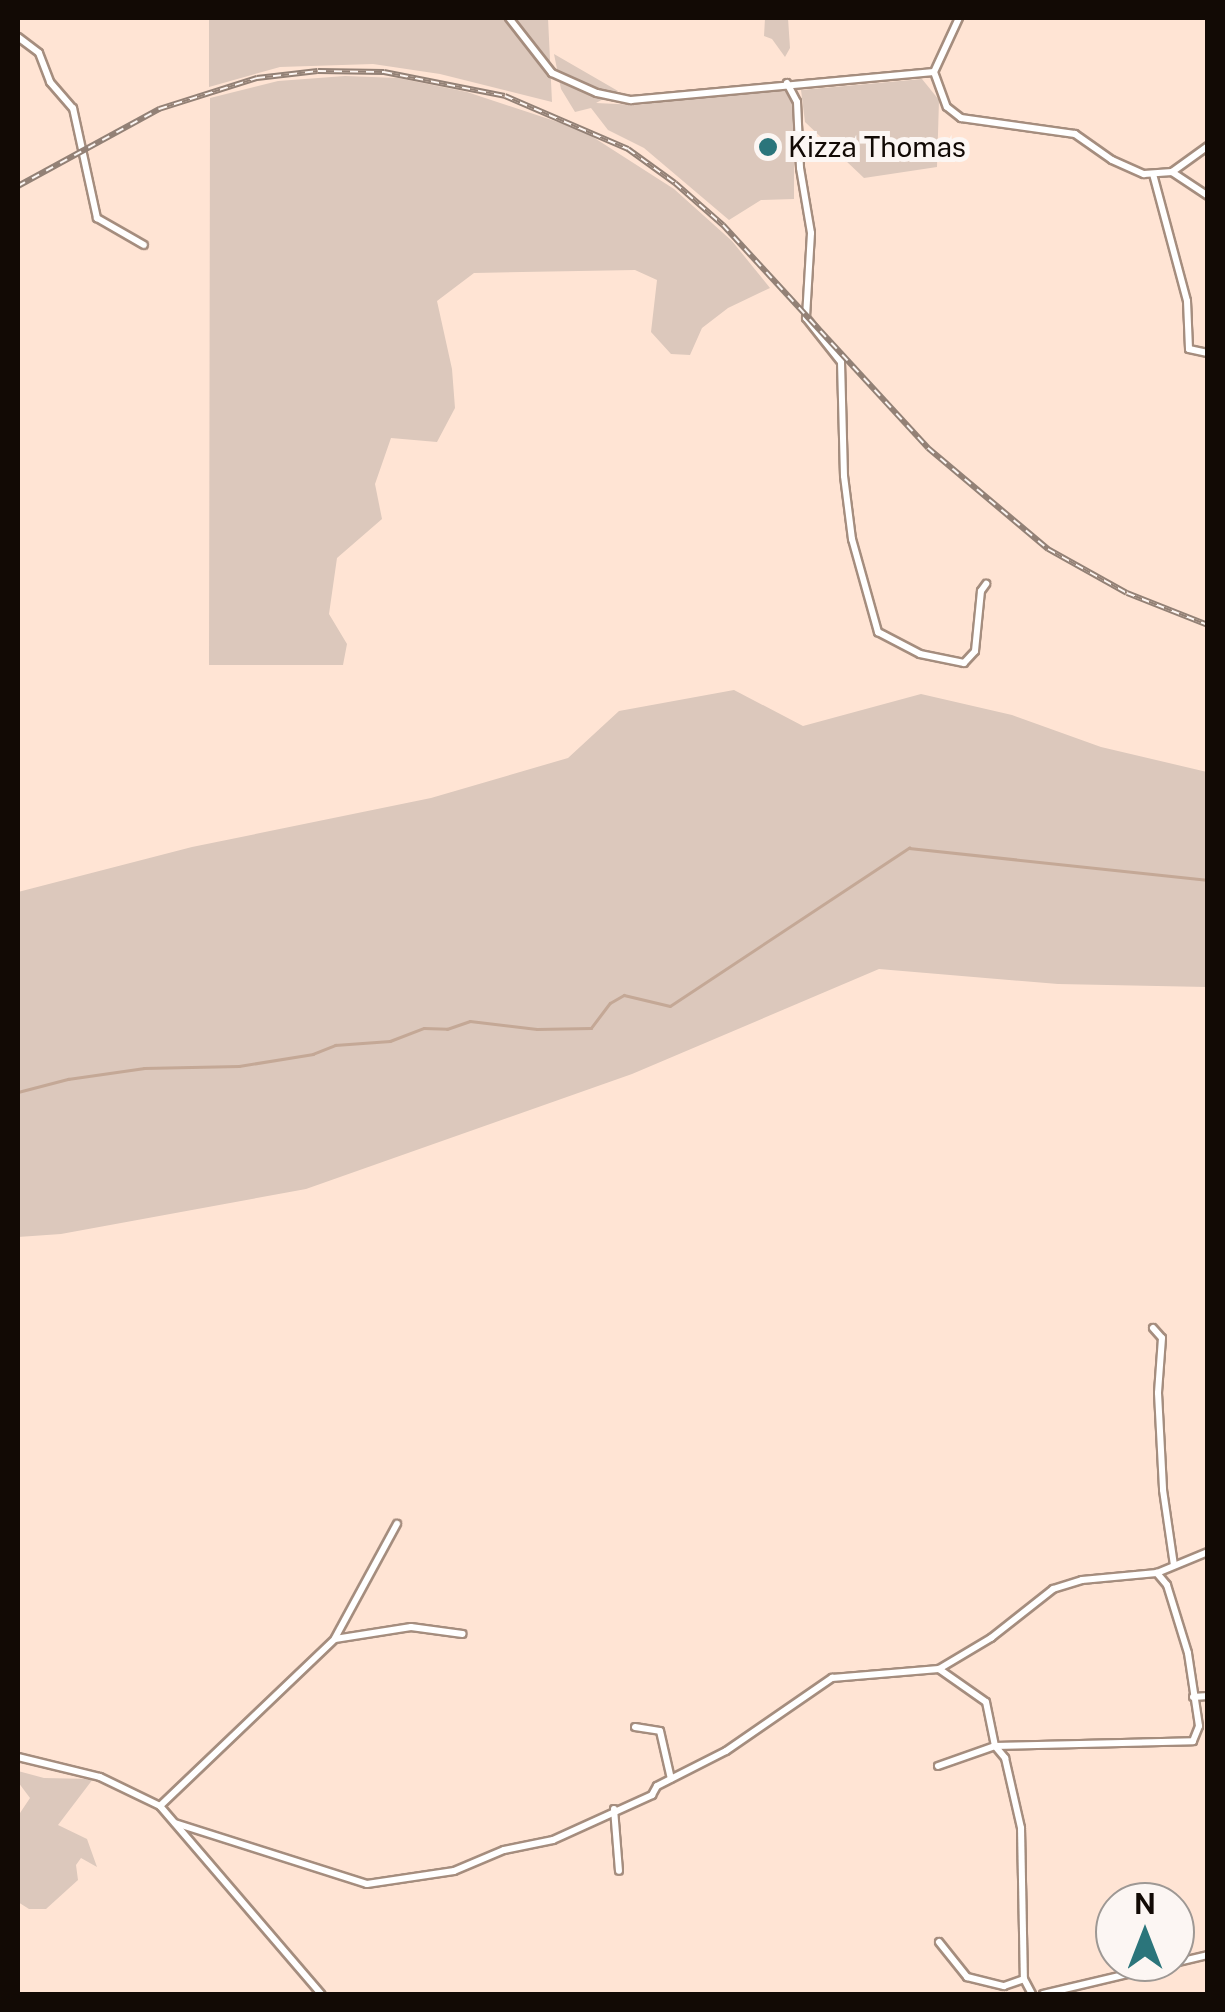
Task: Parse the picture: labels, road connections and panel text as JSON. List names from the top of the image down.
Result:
{
  "places": ["Kizza Thomas"],
  "north": "top"
}
